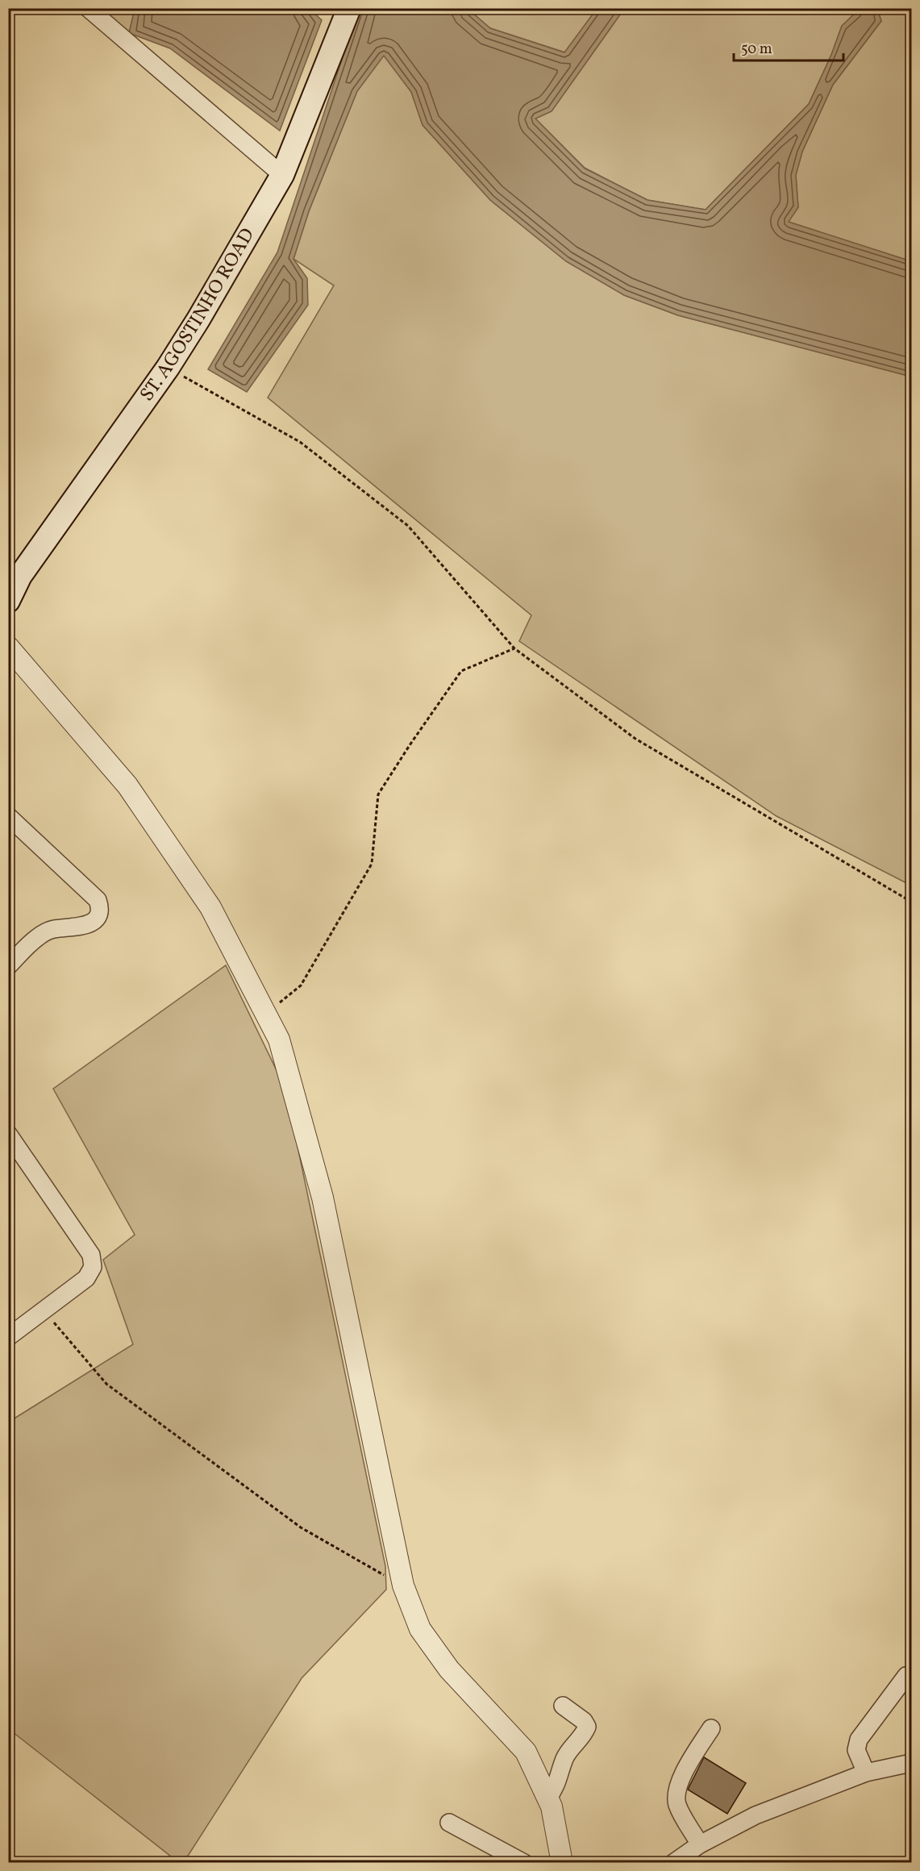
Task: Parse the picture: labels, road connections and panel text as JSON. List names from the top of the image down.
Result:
{
  "streets": {
    "main road": ["ST. AGOSTINHO ROAD"]
  },
  "scale_bar": "50 m"
}
